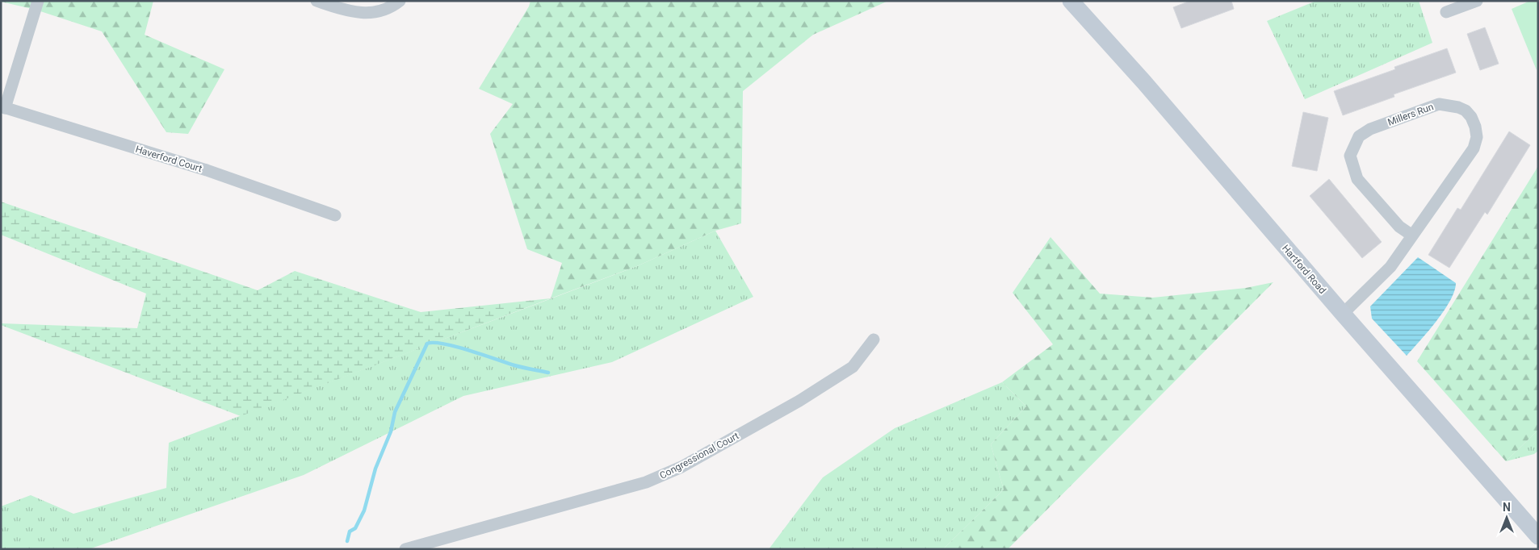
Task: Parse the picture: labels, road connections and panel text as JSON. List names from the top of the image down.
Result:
{
  "streets": {
    "main road": ["Hartford Road"],
    "street": ["Millers Run", "Haverford Court", "Congressional Court"]
  },
  "crossings": [
    ["Millers Run", "Hartford Road"]
  ],
  "north": "top"
}
